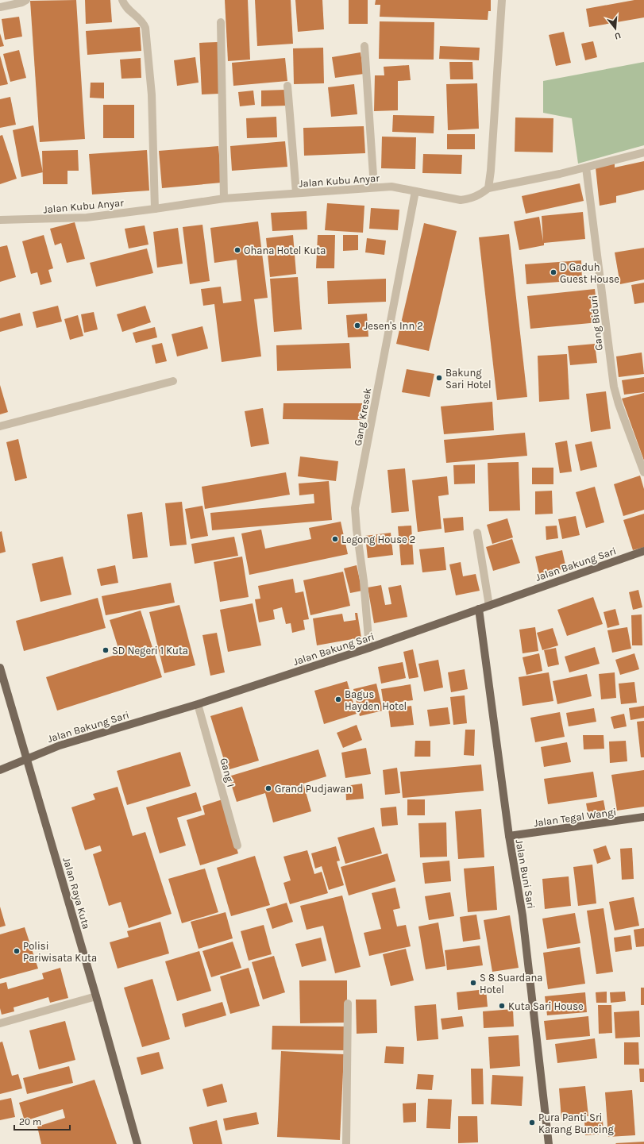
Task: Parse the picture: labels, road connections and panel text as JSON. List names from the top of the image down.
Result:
{
  "streets": {
    "main road": [
      "Jalan Bakung Sari",
      "Jalan Tegal Wangi",
      "Jalan Buni Sari",
      "Jalan Raya Kuta"
    ],
    "street": [
      "Jalan Kubu Anyar",
      "Gang Biduri",
      "Gang Kresek",
      "Gang I"
    ]
  },
  "crossings": [
    ["Jalan Kubu Anyar", "Gang Kresek"],
    ["Gang Kresek", "Jalan Bakung Sari"],
    ["Jalan Bakung Sari", "Gang I"],
    ["Jalan Bakung Sari", "Jalan Buni Sari"],
    ["Jalan Bakung Sari", "Jalan Raya Kuta"],
    ["Jalan Tegal Wangi", "Jalan Buni Sari"]
  ],
  "places": [
    "Ohana Hotel Kuta",
    "D Gaduh Guest House",
    "Jesen's Inn 2",
    "Bakung Sari Hotel",
    "Legong House 2",
    "SD Negeri 1 Kuta",
    "Bagus Hayden Hotel",
    "Grand Pudjawan",
    "Polisi Pariwisata Kuta",
    "S 8 Suardana Hotel",
    "Kuta Sari House",
    "Pura Panti Sri Karang Buncing"
  ],
  "scale_bar": "20 m",
  "north": "bottom"
}
